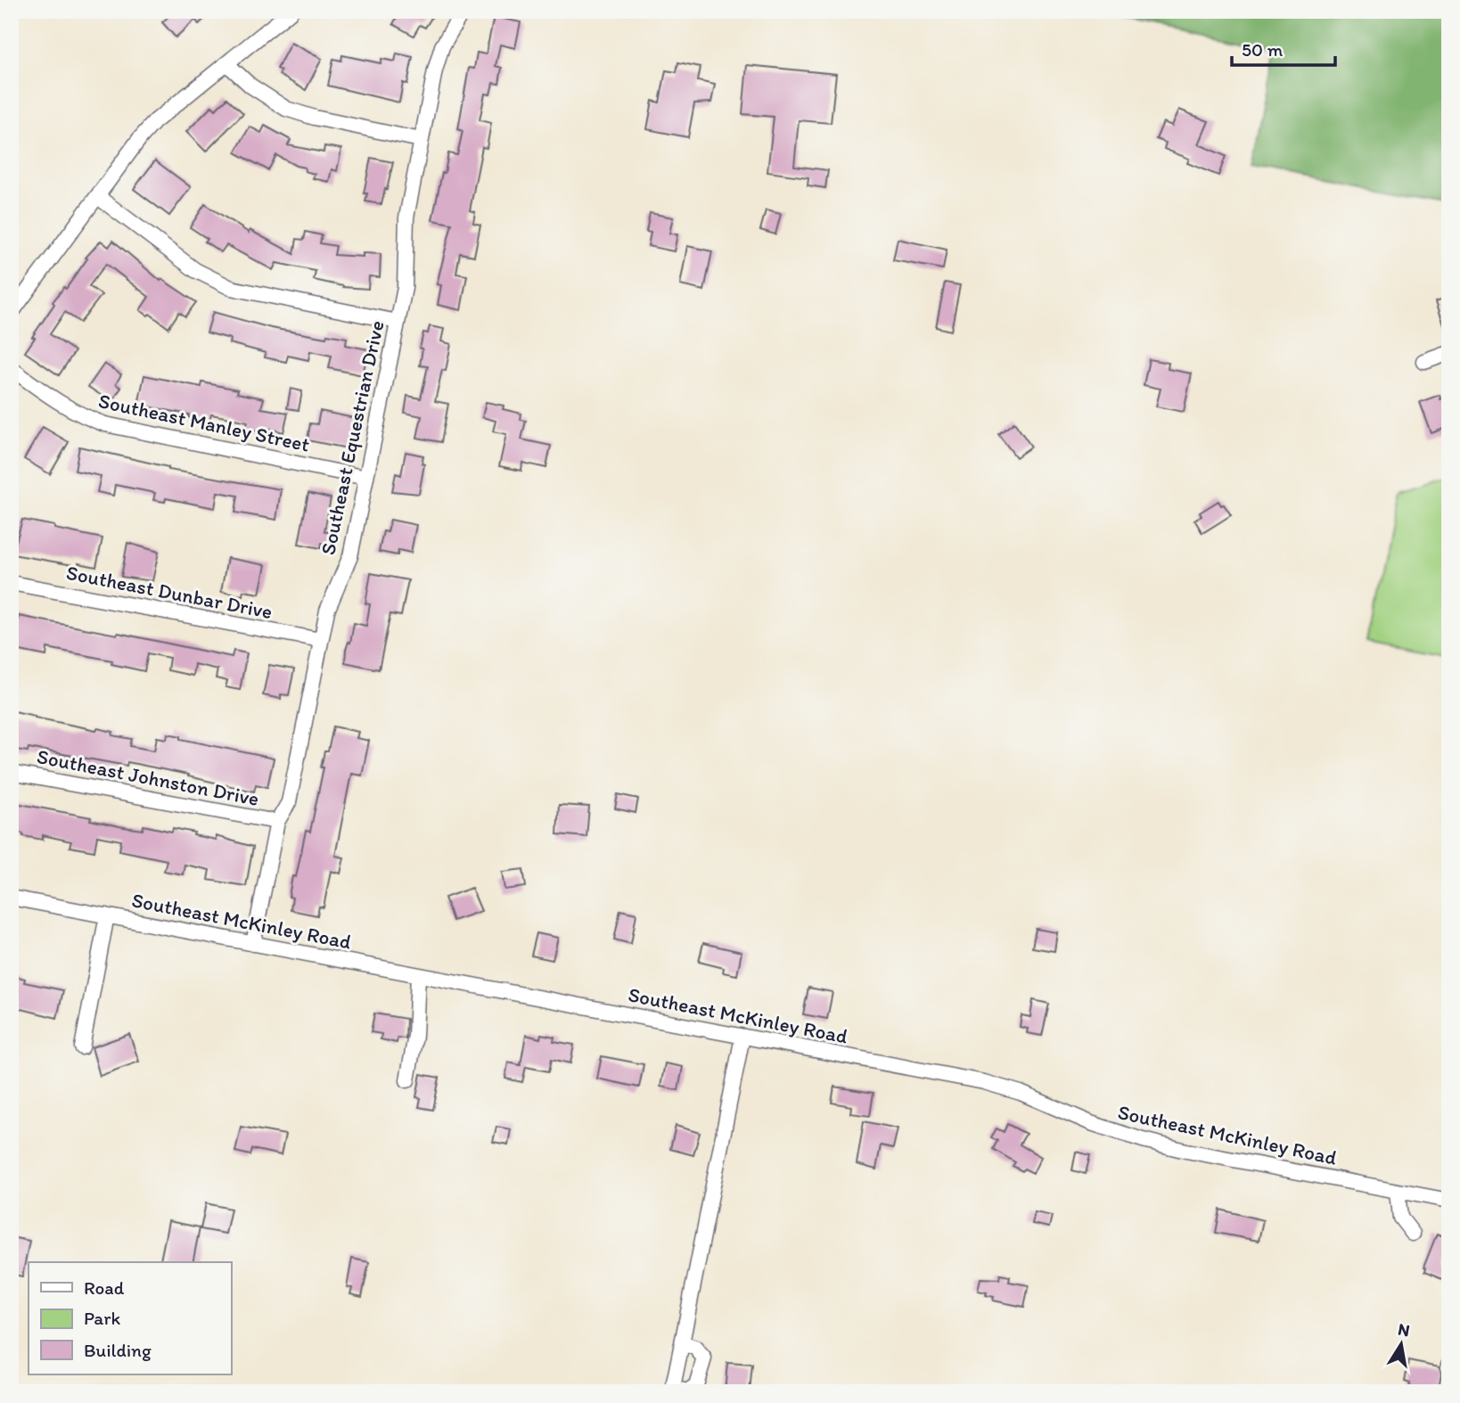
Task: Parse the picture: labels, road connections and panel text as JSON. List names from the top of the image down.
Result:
{
  "streets": {
    "street": [
      "Southeast Manley Street",
      "Southeast Equestrian Drive",
      "Southeast Dunbar Drive",
      "Southeast Johnston Drive",
      "Southeast McKinley Road"
    ]
  },
  "crossings": [
    ["Southeast Manley Street", "Southeast Equestrian Drive"],
    ["Southeast Equestrian Drive", "Southeast Dunbar Drive"],
    ["Southeast Equestrian Drive", "Southeast Johnston Drive"],
    ["Southeast Equestrian Drive", "Southeast McKinley Road"]
  ],
  "legend": ["Road", "Park", "Building"],
  "scale_bar": "50 m",
  "north": "top"
}
